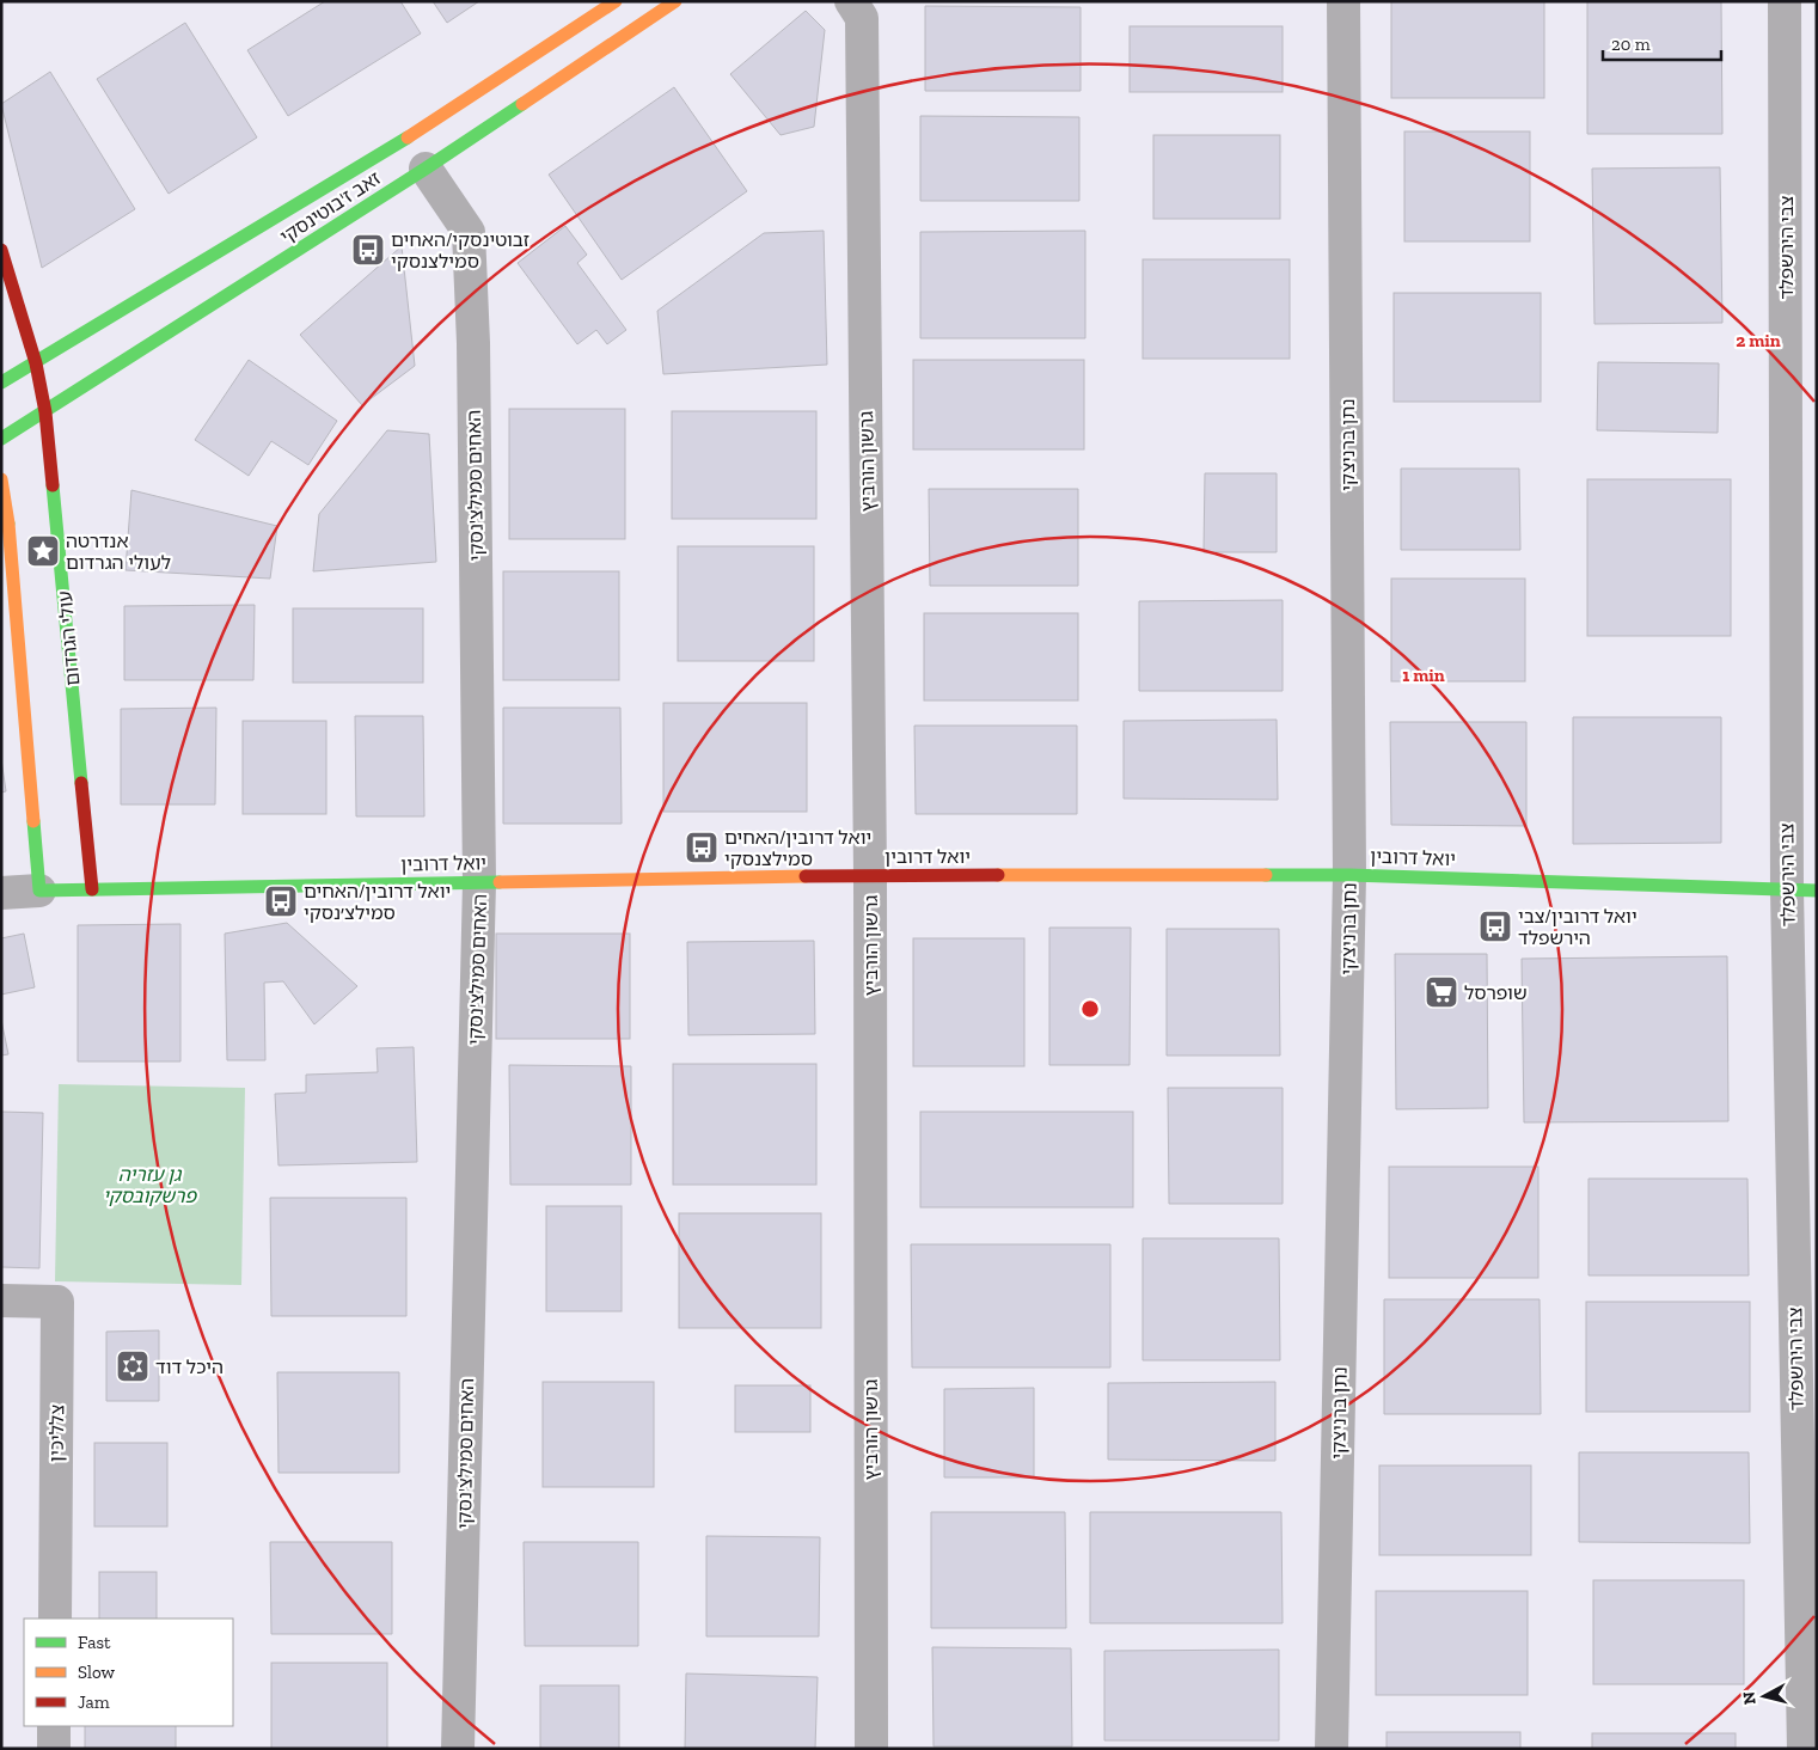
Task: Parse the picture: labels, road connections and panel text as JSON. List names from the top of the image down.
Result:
{
  "streets": {
    "street": [
      "זאב ז'בוטינסקי",
      "צבי הירשפלד",
      "נתן ברניצקי",
      "גרשון הורביץ",
      "האחים סמילצ'נסקי",
      "עולי הגרדום",
      "יואל דרובין",
      "צלליכין"
    ]
  },
  "crossings": [
    ["זאב ז'בוטינסקי", "האחים סמילצ'נסקי"],
    ["זאב ז'בוטינסקי", "עולי הגרדום"],
    ["צבי הירשפלד", "יואל דרובין"],
    ["נתן ברניצקי", "יואל דרובין"],
    ["גרשון הורביץ", "יואל דרובין"],
    ["האחים סמילצ'נסקי", "יואל דרובין"],
    ["עולי הגרדום", "יואל דרובין"]
  ],
  "parks": ["גן עזריה פרשקובסקי"],
  "places": {
    "bus stop": [
      "זבוטינסקי/האחים סמילצנסקי",
      "יואל דרובין/האחים סמילצנסקי",
      "יואל דרובין/האחים סמילצ׳נסקי",
      "יואל דרובין/צבי הירשפלד"
    ],
    "place": ["אנדרטה לעולי הגרדום"],
    "supermarket": ["שופרסל"],
    "synagogue": ["היכל דוד"]
  },
  "legend": ["Fast", "Slow", "Jam"],
  "scale_bar": "20 m",
  "north": "left",
  "rings": ["2 min", "1 min"]
}
